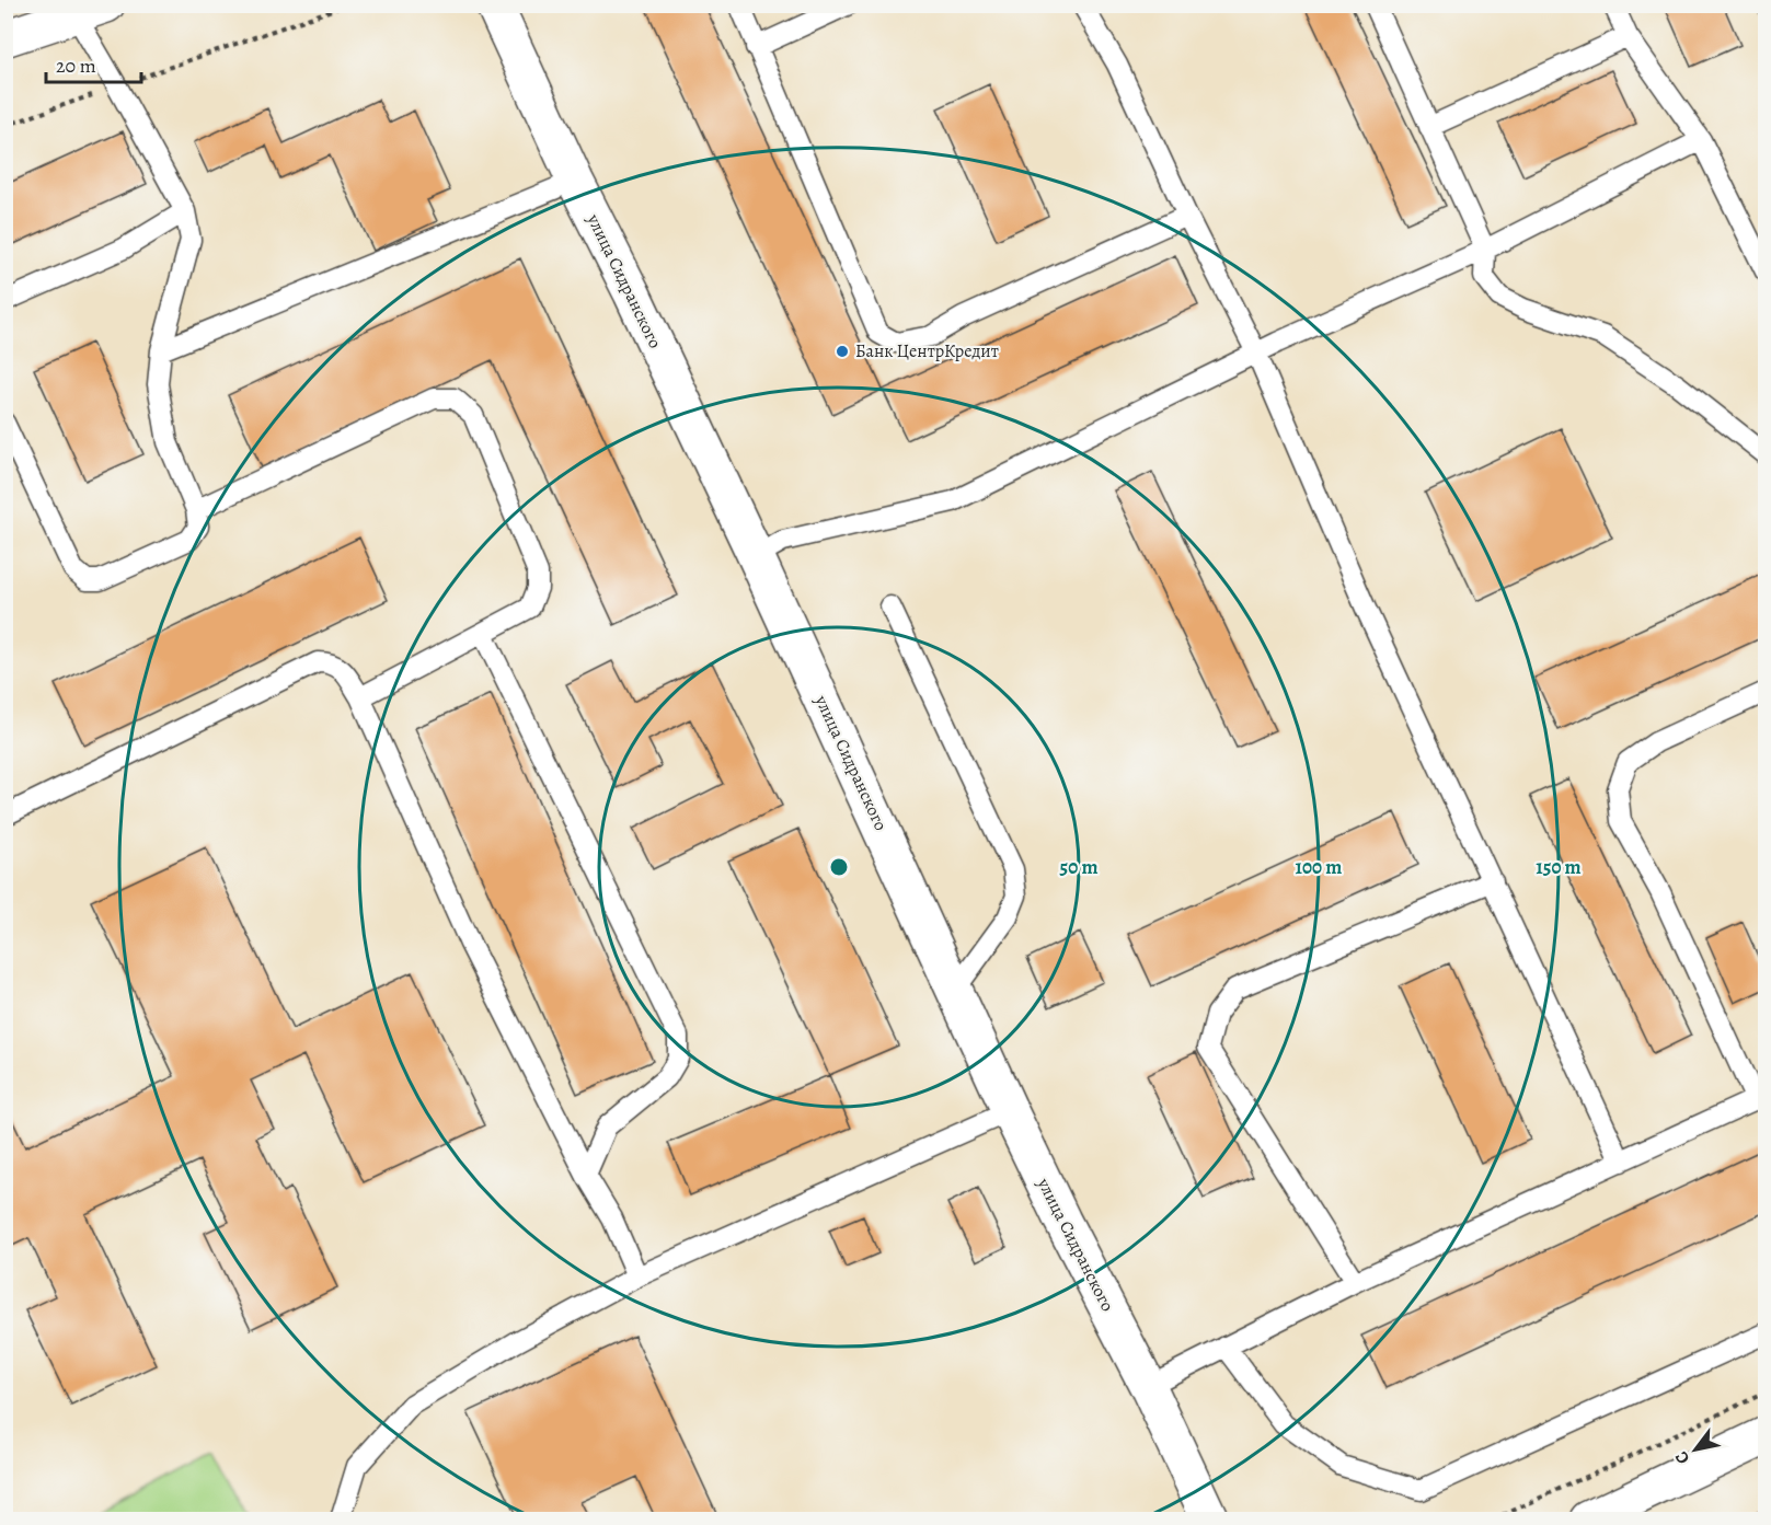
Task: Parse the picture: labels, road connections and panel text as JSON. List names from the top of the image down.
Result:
{
  "streets": {
    "street": ["улица Сидранского"]
  },
  "places": ["Банк ЦентрКредит"],
  "scale_bar": "20 m",
  "north": "bottom left",
  "rings": ["50 m", "100 m", "150 m"]
}
